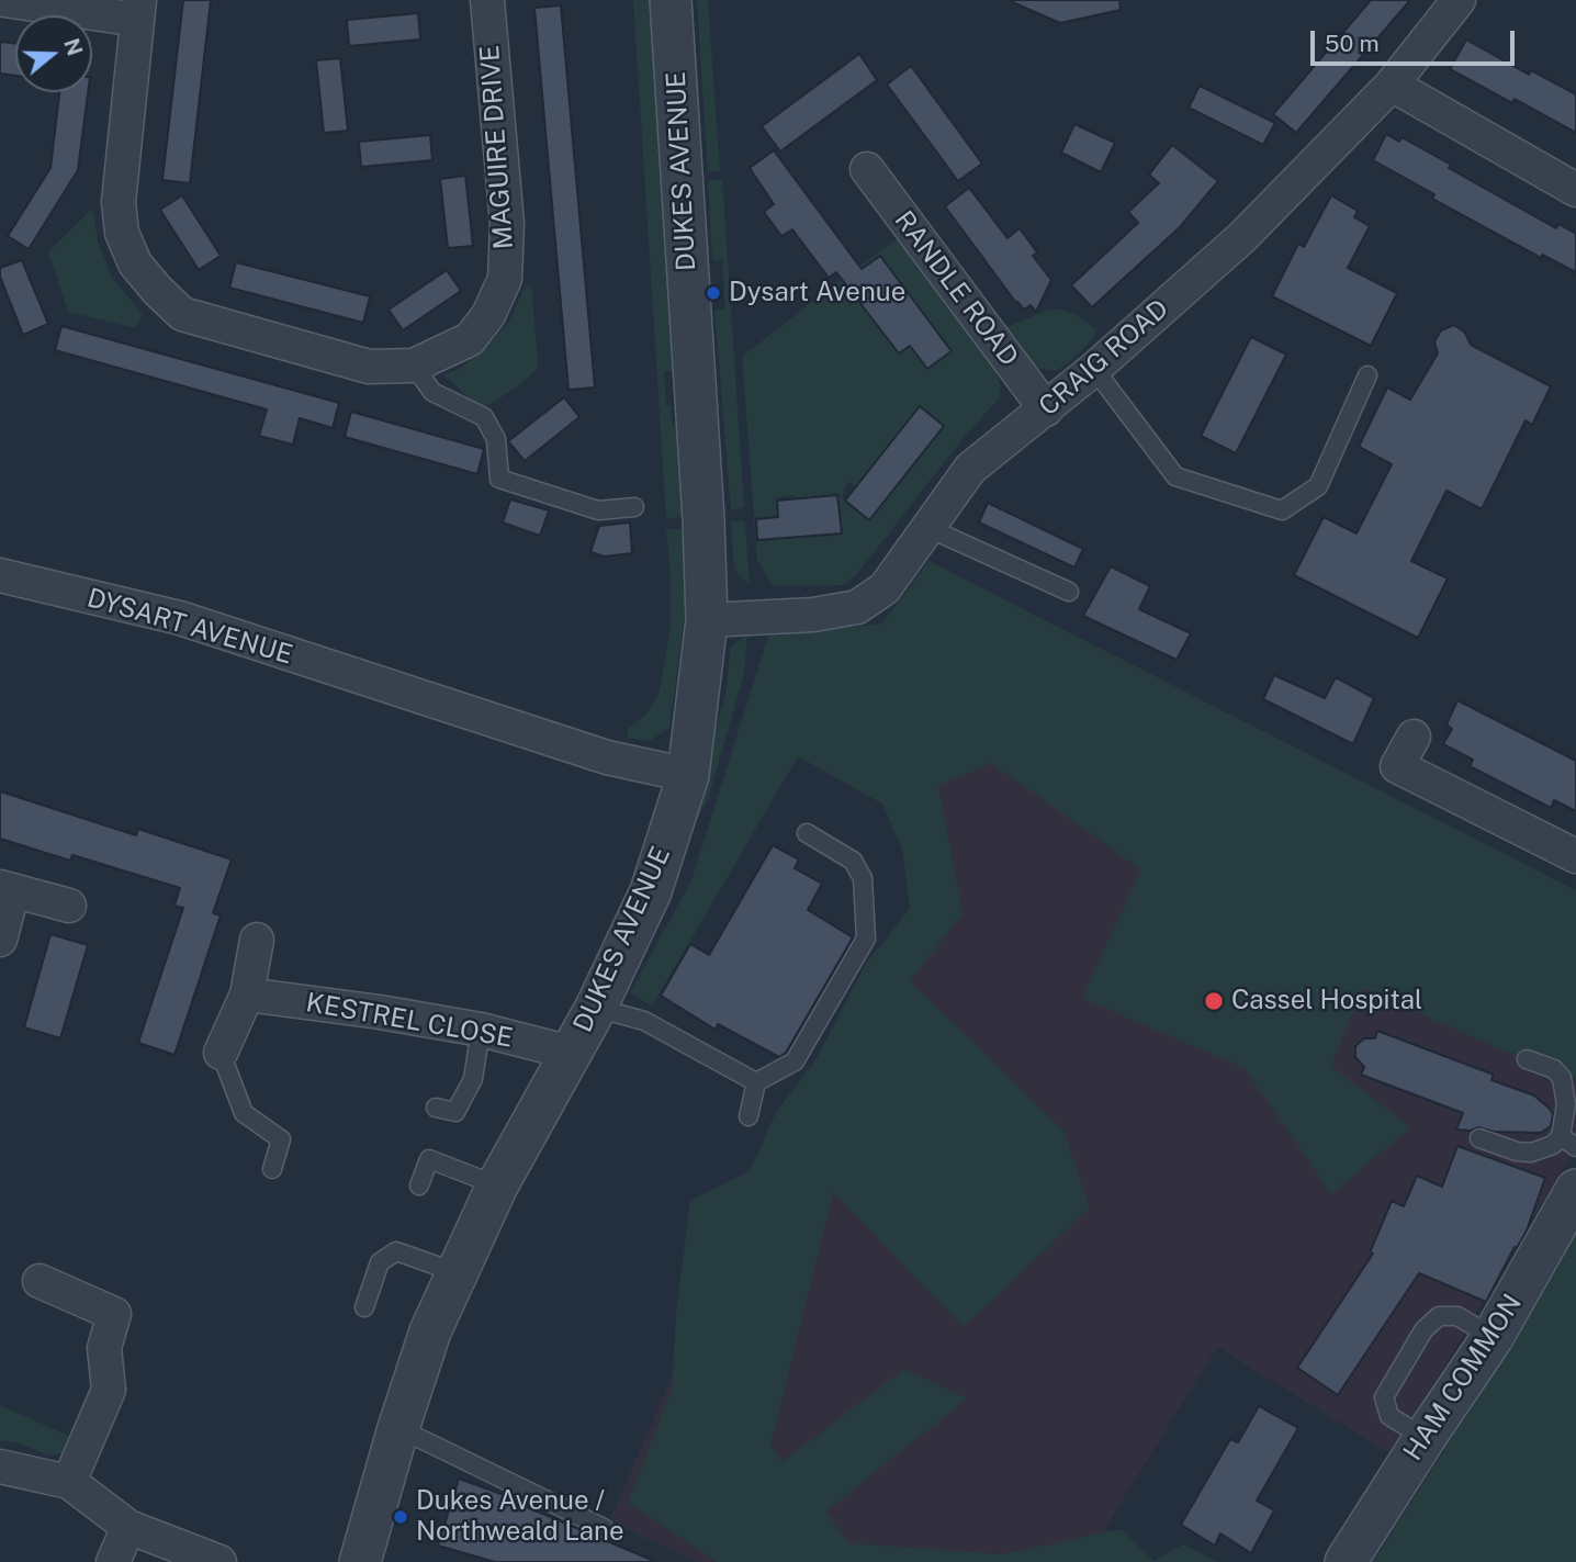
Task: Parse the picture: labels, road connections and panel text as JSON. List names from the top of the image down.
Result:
{
  "streets": {
    "street": [
      "MAGUIRE DRIVE",
      "DUKES AVENUE",
      "RANDLE ROAD",
      "CRAIG ROAD",
      "DYSART AVENUE",
      "KESTREL CLOSE",
      "HAM COMMON"
    ]
  },
  "crossings": [
    ["DUKES AVENUE", "CRAIG ROAD"],
    ["DUKES AVENUE", "DYSART AVENUE"],
    ["DUKES AVENUE", "KESTREL CLOSE"],
    ["RANDLE ROAD", "CRAIG ROAD"]
  ],
  "places": ["Dysart Avenue", "Cassel Hospital", "Dukes Avenue / Northweald Lane"],
  "scale_bar": "50 m",
  "north": "right"
}
